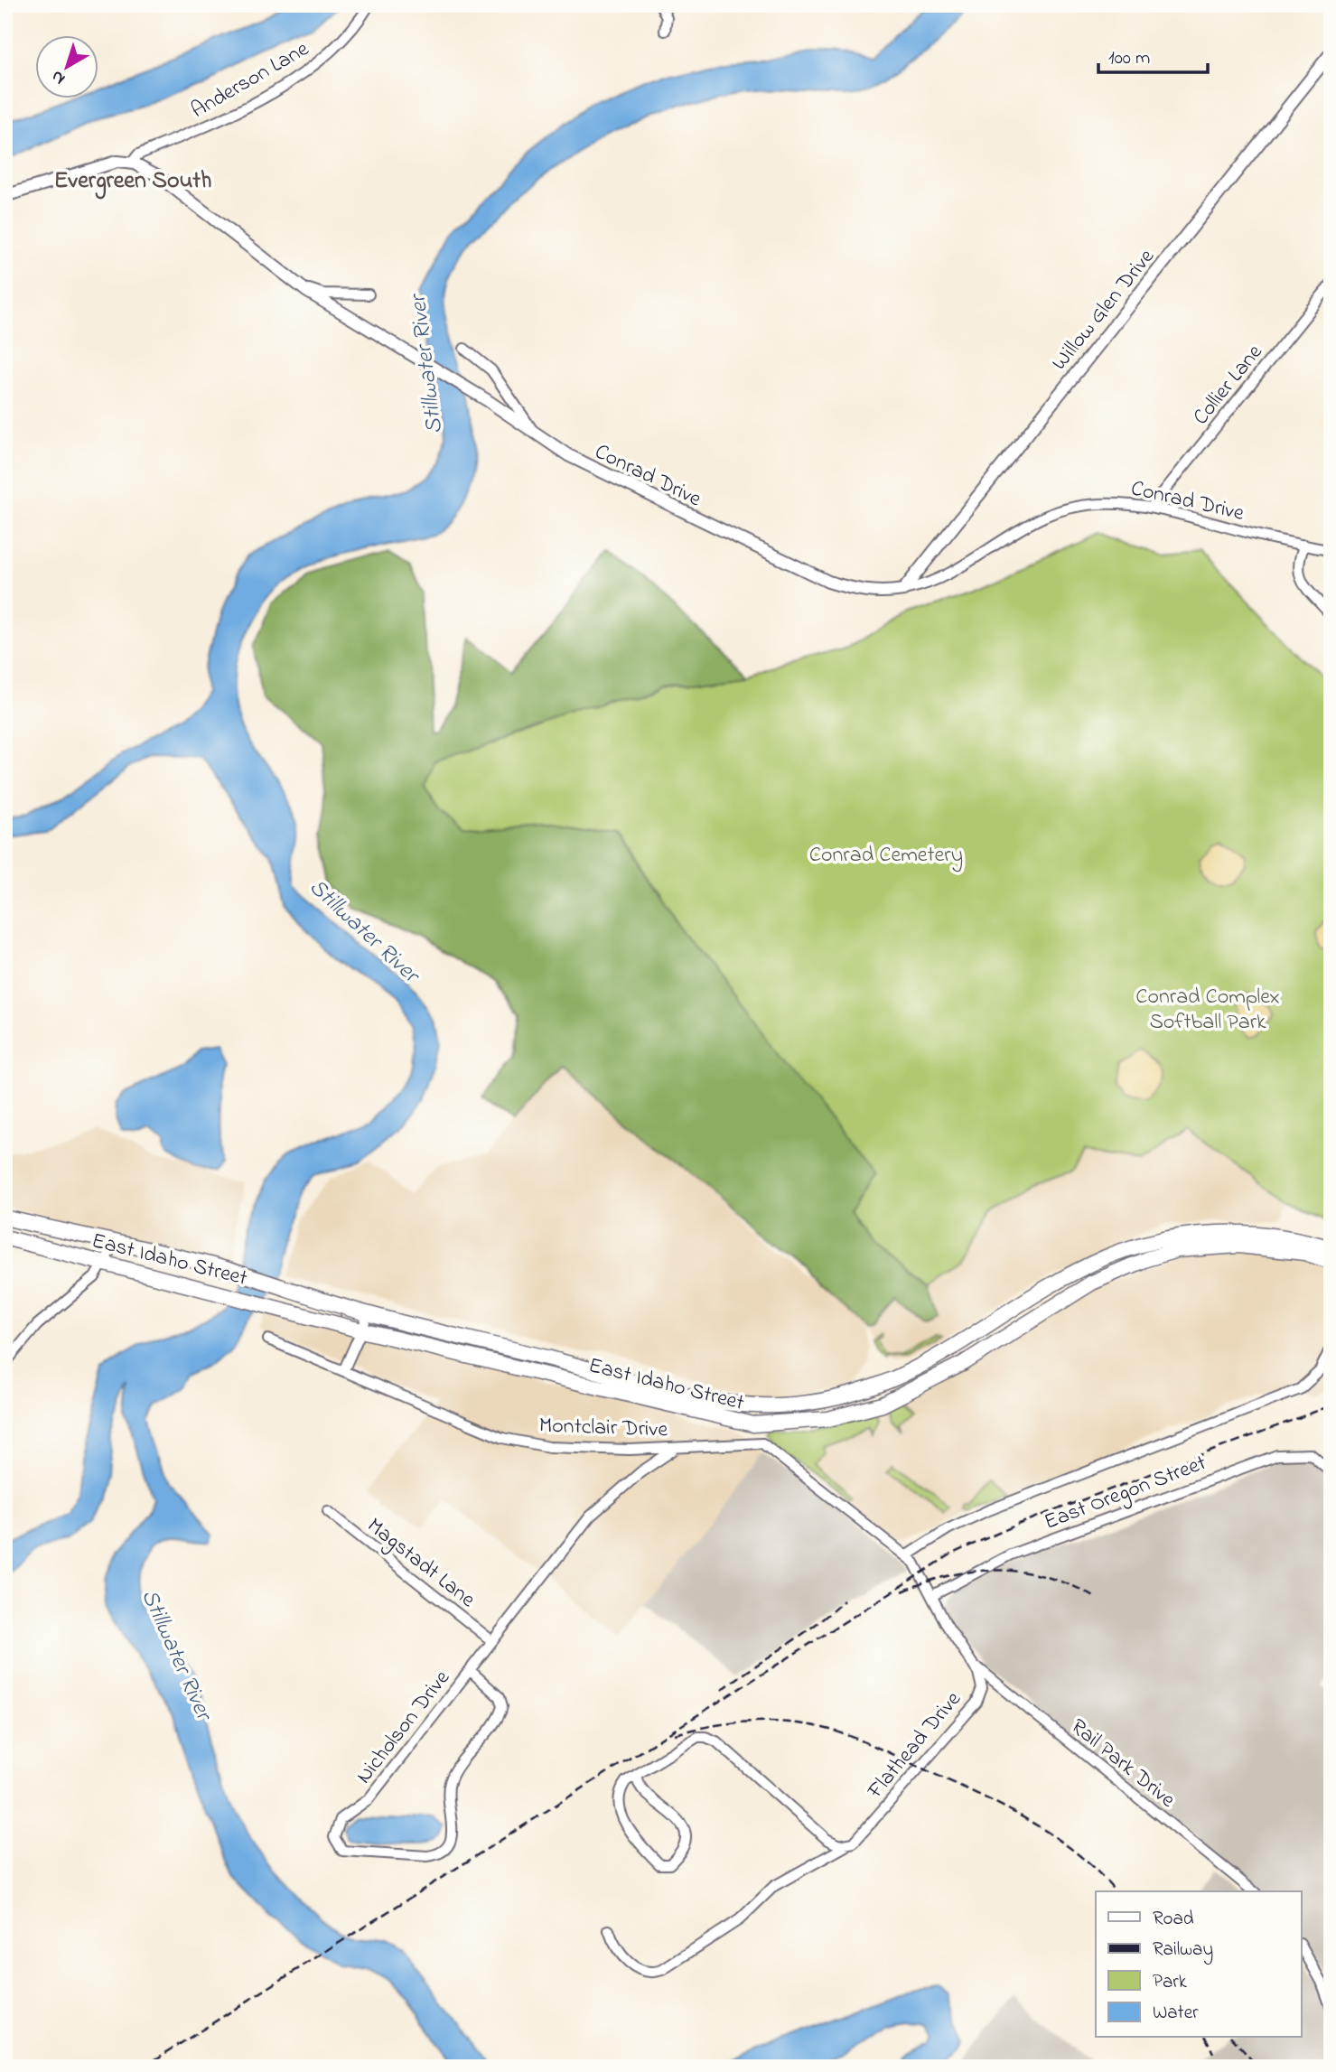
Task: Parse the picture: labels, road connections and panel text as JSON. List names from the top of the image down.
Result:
{
  "streets": {
    "highway": ["East Idaho Street"],
    "main road": ["Willow Glen Drive", "Conrad Drive"],
    "street": [
      "Anderson Lane",
      "Collier Lane",
      "Montclair Drive",
      "East Oregon Street",
      "Magstadt Lane",
      "Nicholson Drive",
      "Flathead Drive",
      "Rail Park Drive"
    ]
  },
  "crossings": [
    ["Anderson Lane", "Conrad Drive"],
    ["Willow Glen Drive", "Conrad Drive"],
    ["Collier Lane", "Conrad Drive"],
    ["Montclair Drive", "Nicholson Drive"],
    ["East Oregon Street", "Flathead Drive"],
    ["Magstadt Lane", "Nicholson Drive"],
    ["Flathead Drive", "Rail Park Drive"]
  ],
  "districts": ["Evergreen South"],
  "water": ["Stillwater River"],
  "parks": ["Conrad Cemetery", "Conrad Complex Softball Park"],
  "legend": [
    "Road",
    "Railway",
    "Park",
    "Water"
  ],
  "scale_bar": "100 m",
  "north": "bottom left"
}
